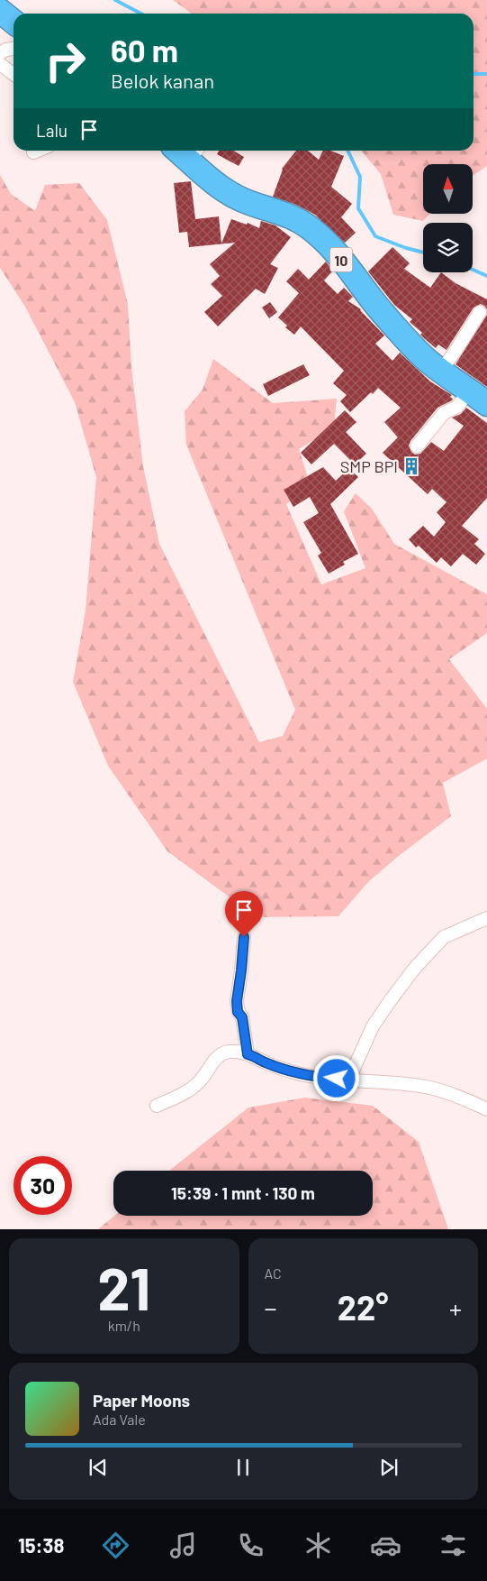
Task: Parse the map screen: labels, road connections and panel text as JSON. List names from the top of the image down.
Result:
{
  "streets": {
    "highway": ["10"]
  },
  "places": {
    "building": ["SMP BPI"]
  },
  "north": "top",
  "page": {
    "turn": ["60 m", "Belok kanan"],
    "then": "Lalu",
    "limit": "30",
    "trip": "15:39 · 1 mnt · 130 m",
    "tile": [
      ["21", "km/h"],
      "AC"
    ],
    "heat": ["−", "22°", "+"],
    "song": ["Paper Moons", "Ada Vale"],
    "tabs": "15:38"
  }
}
